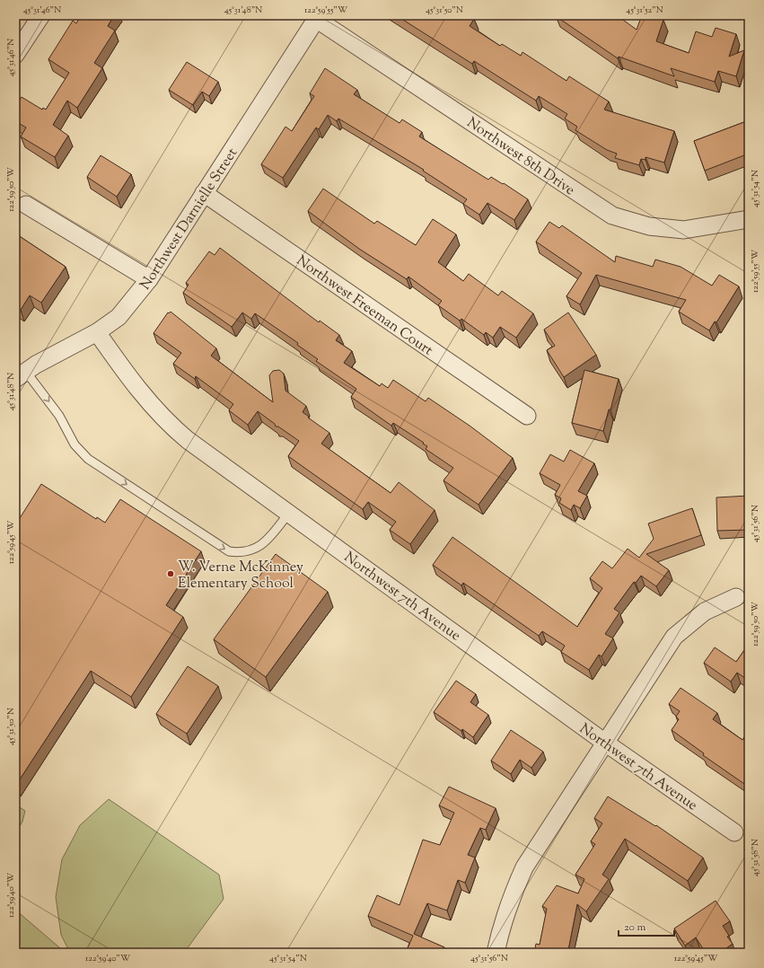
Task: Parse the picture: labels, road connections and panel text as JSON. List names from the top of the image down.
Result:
{
  "streets": {
    "street": [
      "Northwest 8th Drive",
      "Northwest Darnielle Street",
      "Northwest Freeman Court",
      "Northwest 7th Avenue"
    ]
  },
  "crossings": [
    ["Northwest 8th Drive", "Northwest Darnielle Street"],
    ["Northwest Darnielle Street", "Northwest Freeman Court"],
    ["Northwest Darnielle Street", "Northwest 7th Avenue"]
  ],
  "places": ["W. Verne McKinney Elementary School"],
  "scale_bar": "20 m",
  "coordinates": [
    "45°31'46\"N",
    "45°31'48\"N",
    "122°59'55\"W",
    "45°31'50\"N",
    "45°31'52\"N",
    "45°31'54\"N",
    "122°59'50\"W",
    "45°31'56\"N",
    "122°59'45\"W",
    "45°31'58\"N",
    "122°59'40\"W"
  ]
}
